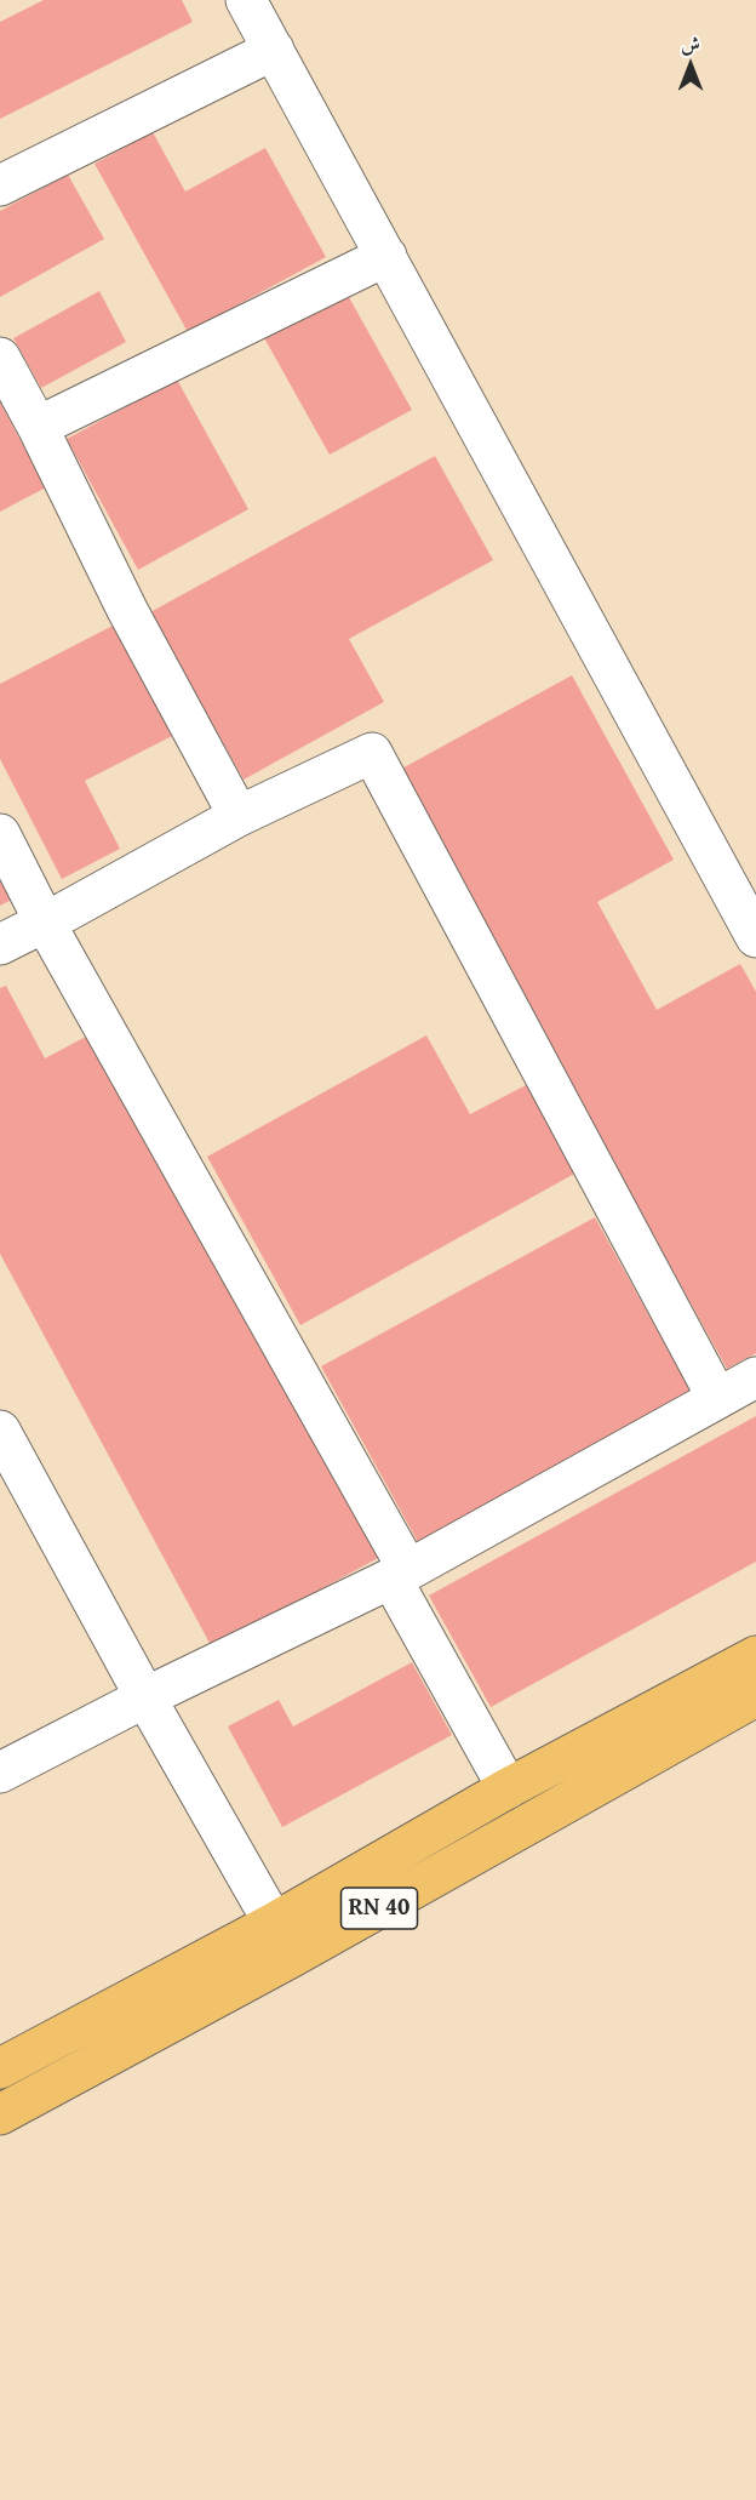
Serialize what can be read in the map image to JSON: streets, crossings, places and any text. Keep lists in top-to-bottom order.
{
  "streets": {
    "main road": ["RN 40"]
  },
  "north": "top"
}
